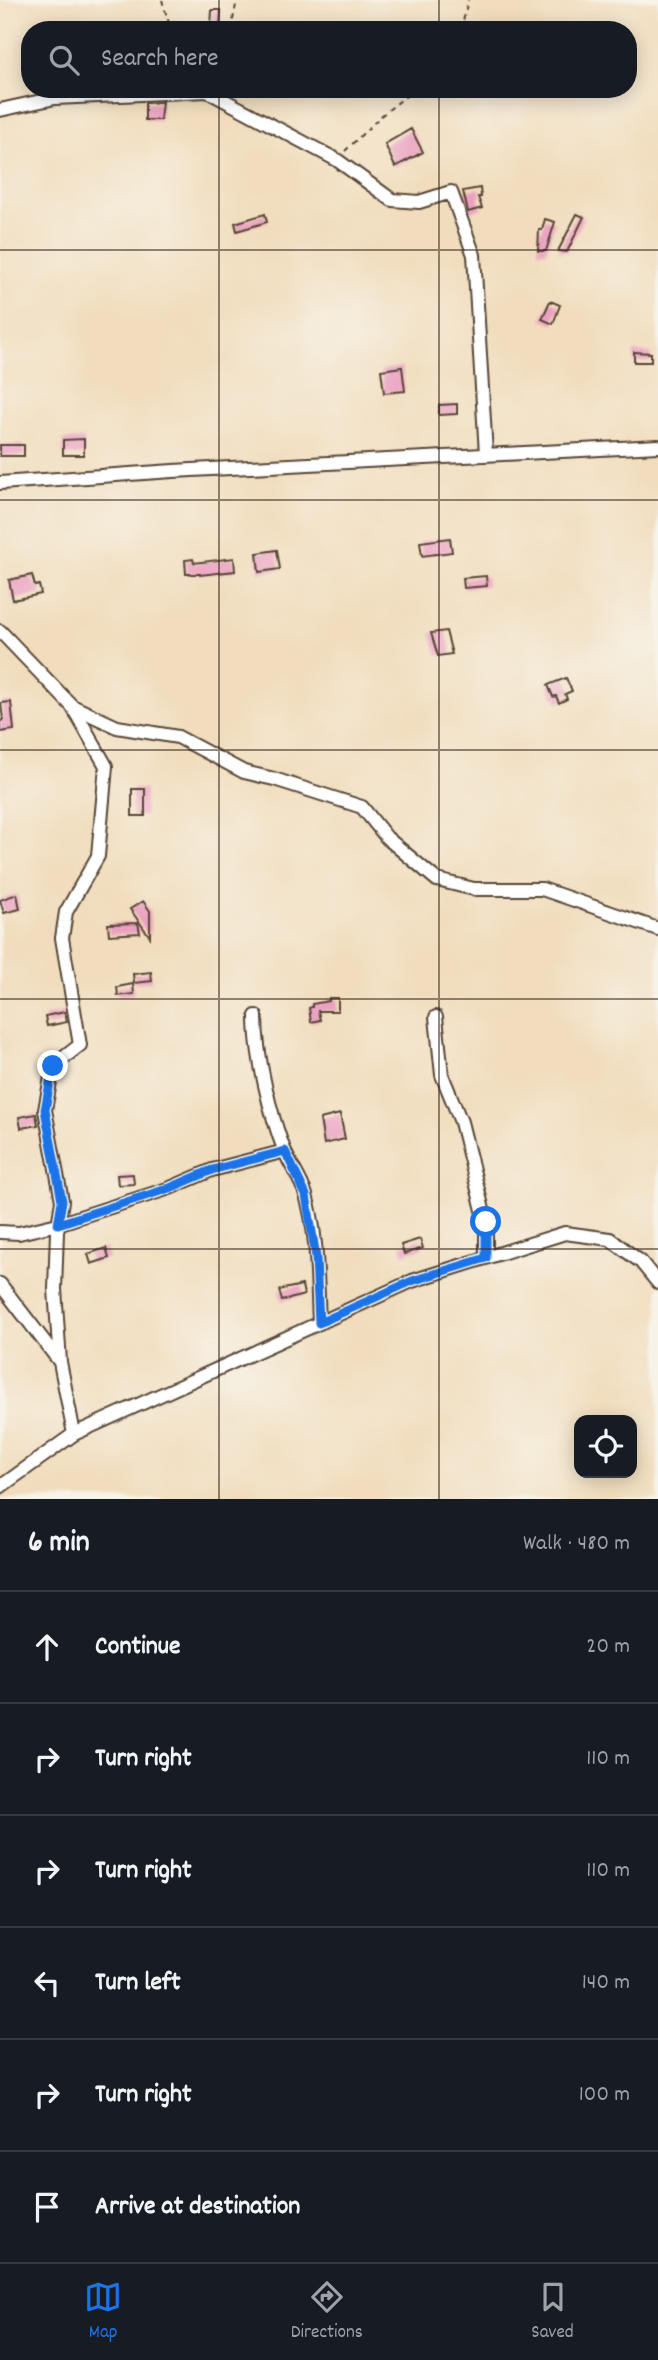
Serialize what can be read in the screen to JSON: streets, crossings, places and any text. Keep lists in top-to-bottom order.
{
  "page": {
    "search": "Search here",
    "heading": ["6 min", "Walk · 480 m"],
    "list": [
      ["Continue", "20 m"],
      ["Turn right", "110 m"],
      ["Turn right", "110 m"],
      ["Turn left", "140 m"],
      ["Turn right", "100 m"],
      "Arrive at destination"
    ],
    "nav": ["Map", "Directions", "Saved"]
  }
}
